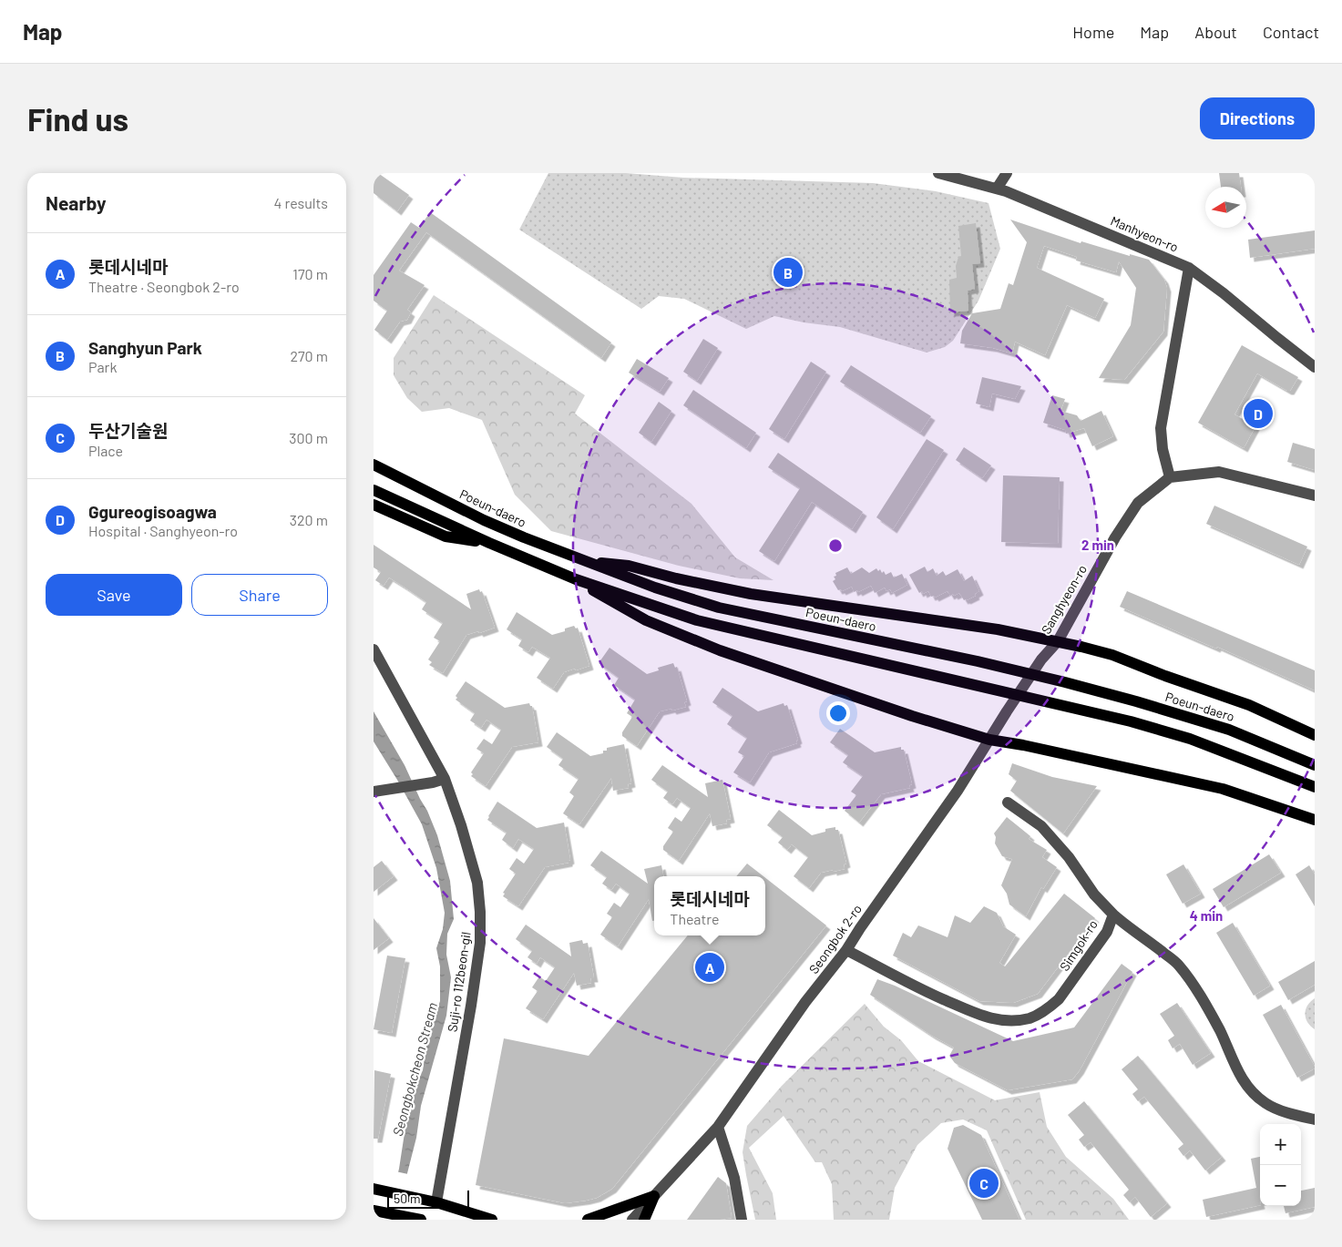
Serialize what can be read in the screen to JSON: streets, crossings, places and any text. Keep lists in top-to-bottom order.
{
  "streets": {
    "main road": ["Poeun-daero"],
    "street": [
      "Manhyeon-ro",
      "Sanghyeon-ro",
      "Seongbok 2-ro",
      "Simgok-ro",
      "Suji-ro 112beon-gil"
    ]
  },
  "crossings": [
    ["Sanghyeon-ro", "Seongbok 2-ro"],
    ["Seongbok 2-ro", "Simgok-ro"]
  ],
  "water": ["Seongbokcheon Stream"],
  "scale_bar": "50 m",
  "north": "left",
  "page": {
    "header": "Map",
    "nav": [
      "Home",
      "Map",
      "About",
      "Contact"
    ],
    "buttons": [
      "Directions",
      ["Save", "Share"]
    ],
    "title": "Find us",
    "heading": ["Nearby", "4 results"],
    "list": [
      {
        "mark": "A",
        "name": "롯데시네마",
        "note": "Theatre · Seongbok 2-ro",
        "value": "170 m"
      },
      {
        "mark": "B",
        "name": "Sanghyun Park",
        "note": "Park",
        "value": "270 m"
      },
      {
        "mark": "C",
        "name": "두산기술원",
        "note": "Place",
        "value": "300 m"
      },
      {
        "mark": "D",
        "name": "Ggureogisoagwa",
        "note": "Hospital · Sanghyeon-ro",
        "value": "320 m"
      }
    ],
    "pins": [
      "B",
      "D",
      "A",
      "C"
    ],
    "popup": ["롯데시네마", "Theatre"],
    "map_buttons": ["+", "−"],
    "scale": "50 m"
  },
  "rings": ["2 min", "4 min"]
}
